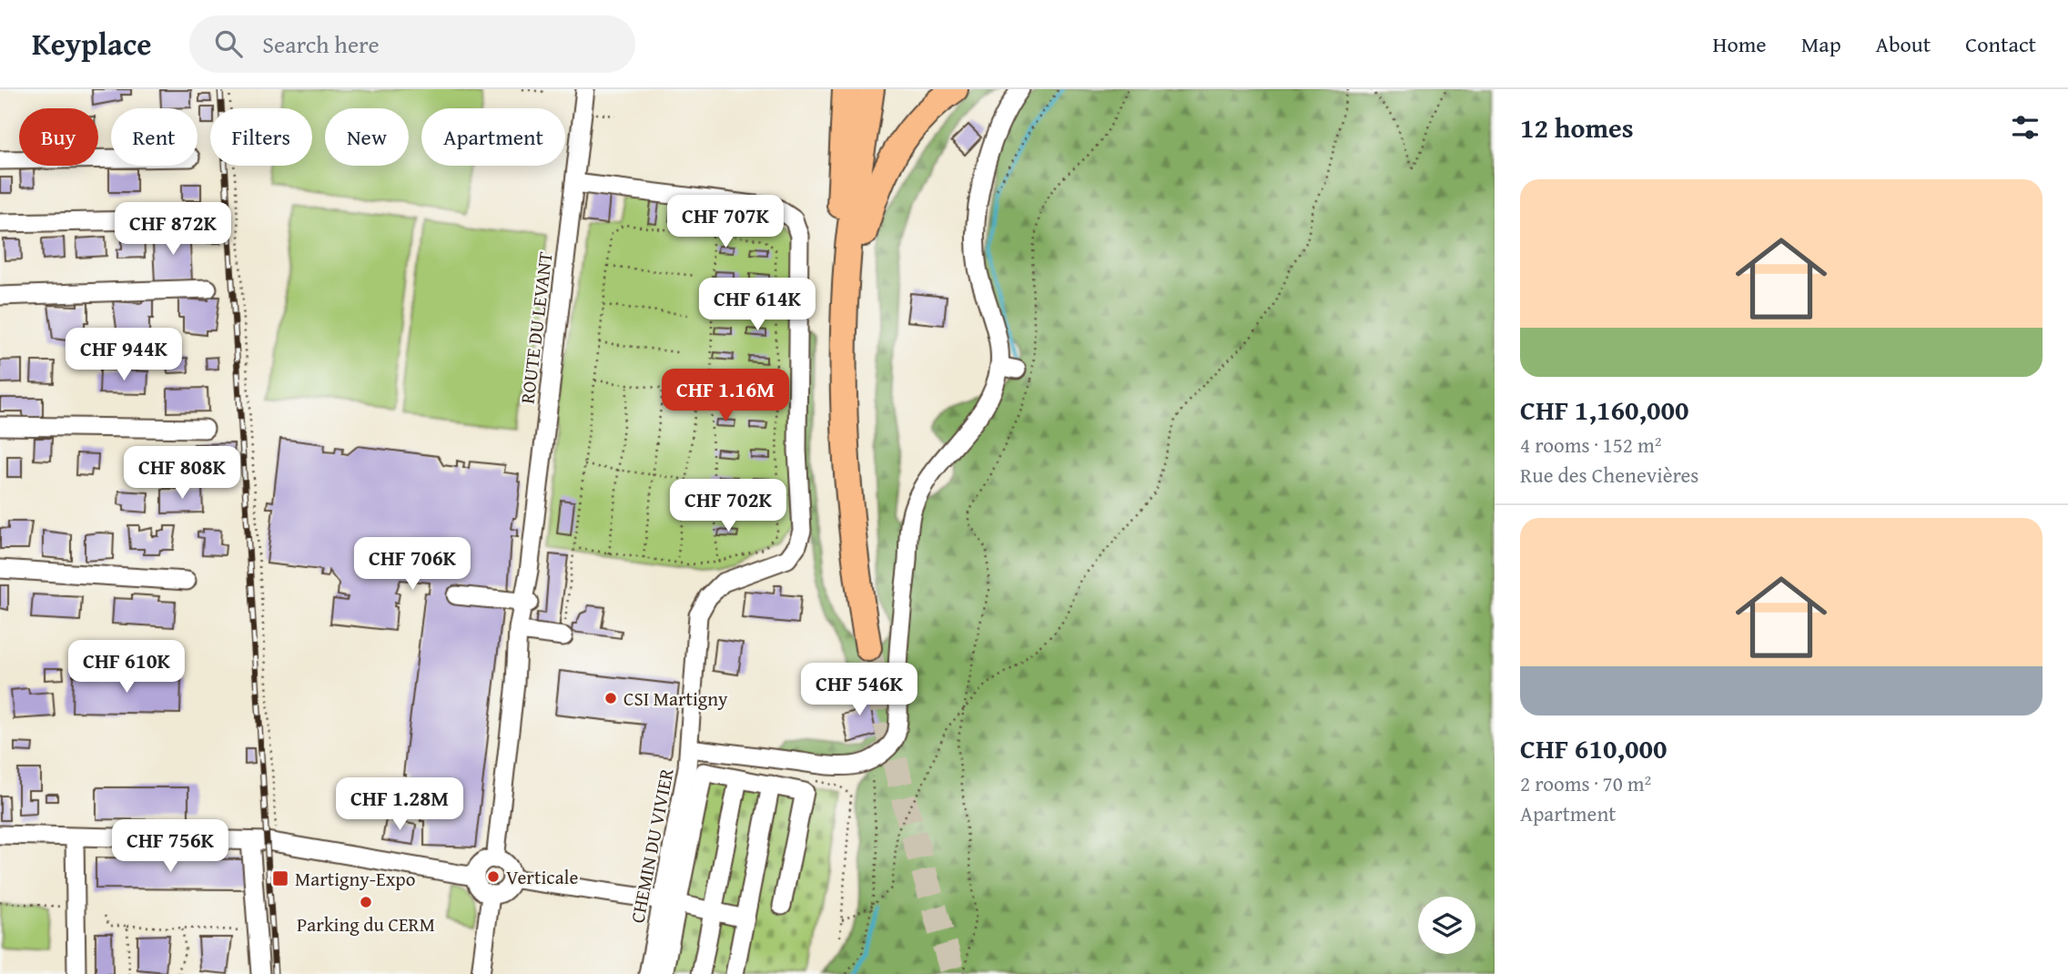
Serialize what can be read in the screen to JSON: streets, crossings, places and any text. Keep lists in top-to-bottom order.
{
  "streets": {
    "street": ["ROUTE DU LEVANT", "CHEMIN DU VIVIER"]
  },
  "places": {
    "other": ["CSI Martigny", "Verticale", "Parking du CERM"],
    "transit": ["Martigny-Expo"]
  },
  "page": {
    "header": "Keyplace",
    "search": "Search here",
    "nav": [
      "Home",
      "Map",
      "About",
      "Contact"
    ],
    "heading": "12 homes",
    "chip": [
      "Buy",
      "Rent",
      "Filters",
      "New",
      "Apartment"
    ],
    "list": [
      {
        "name": "CHF 1,160,000",
        "note": "4 rooms · 152 m² · Rue des Chenevières"
      },
      {
        "name": "CHF 610,000",
        "note": "2 rooms · 70 m² · Apartment"
      }
    ],
    "price": [
      "CHF 707K",
      "CHF 872K",
      "CHF 614K",
      "CHF 944K",
      "CHF 1.16M",
      "CHF 808K",
      "CHF 702K",
      "CHF 706K",
      "CHF 610K",
      "CHF 546K",
      "CHF 1.28M",
      "CHF 756K"
    ]
  }
}
